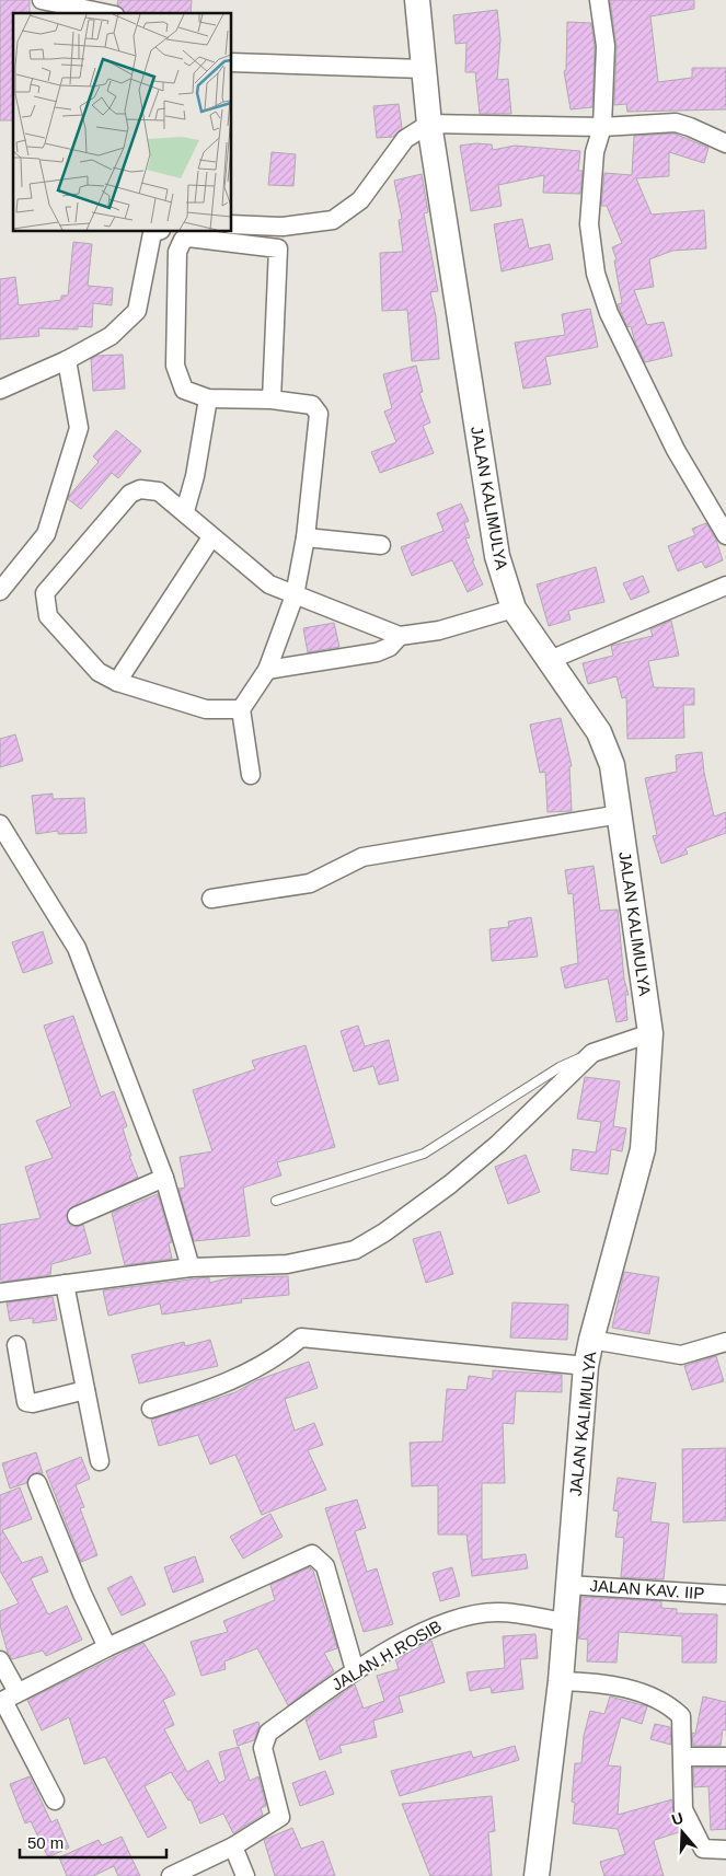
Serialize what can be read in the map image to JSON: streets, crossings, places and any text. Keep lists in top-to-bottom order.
{
  "streets": {
    "street": ["JALAN KALIMULYA", "JALAN KAV. IIP", "JALAN H.ROSIB"]
  },
  "crossings": [
    ["JALAN KALIMULYA", "JALAN KAV. IIP"],
    ["JALAN KALIMULYA", "JALAN H.ROSIB"]
  ],
  "scale_bar": "50 m",
  "north": "top"
}
